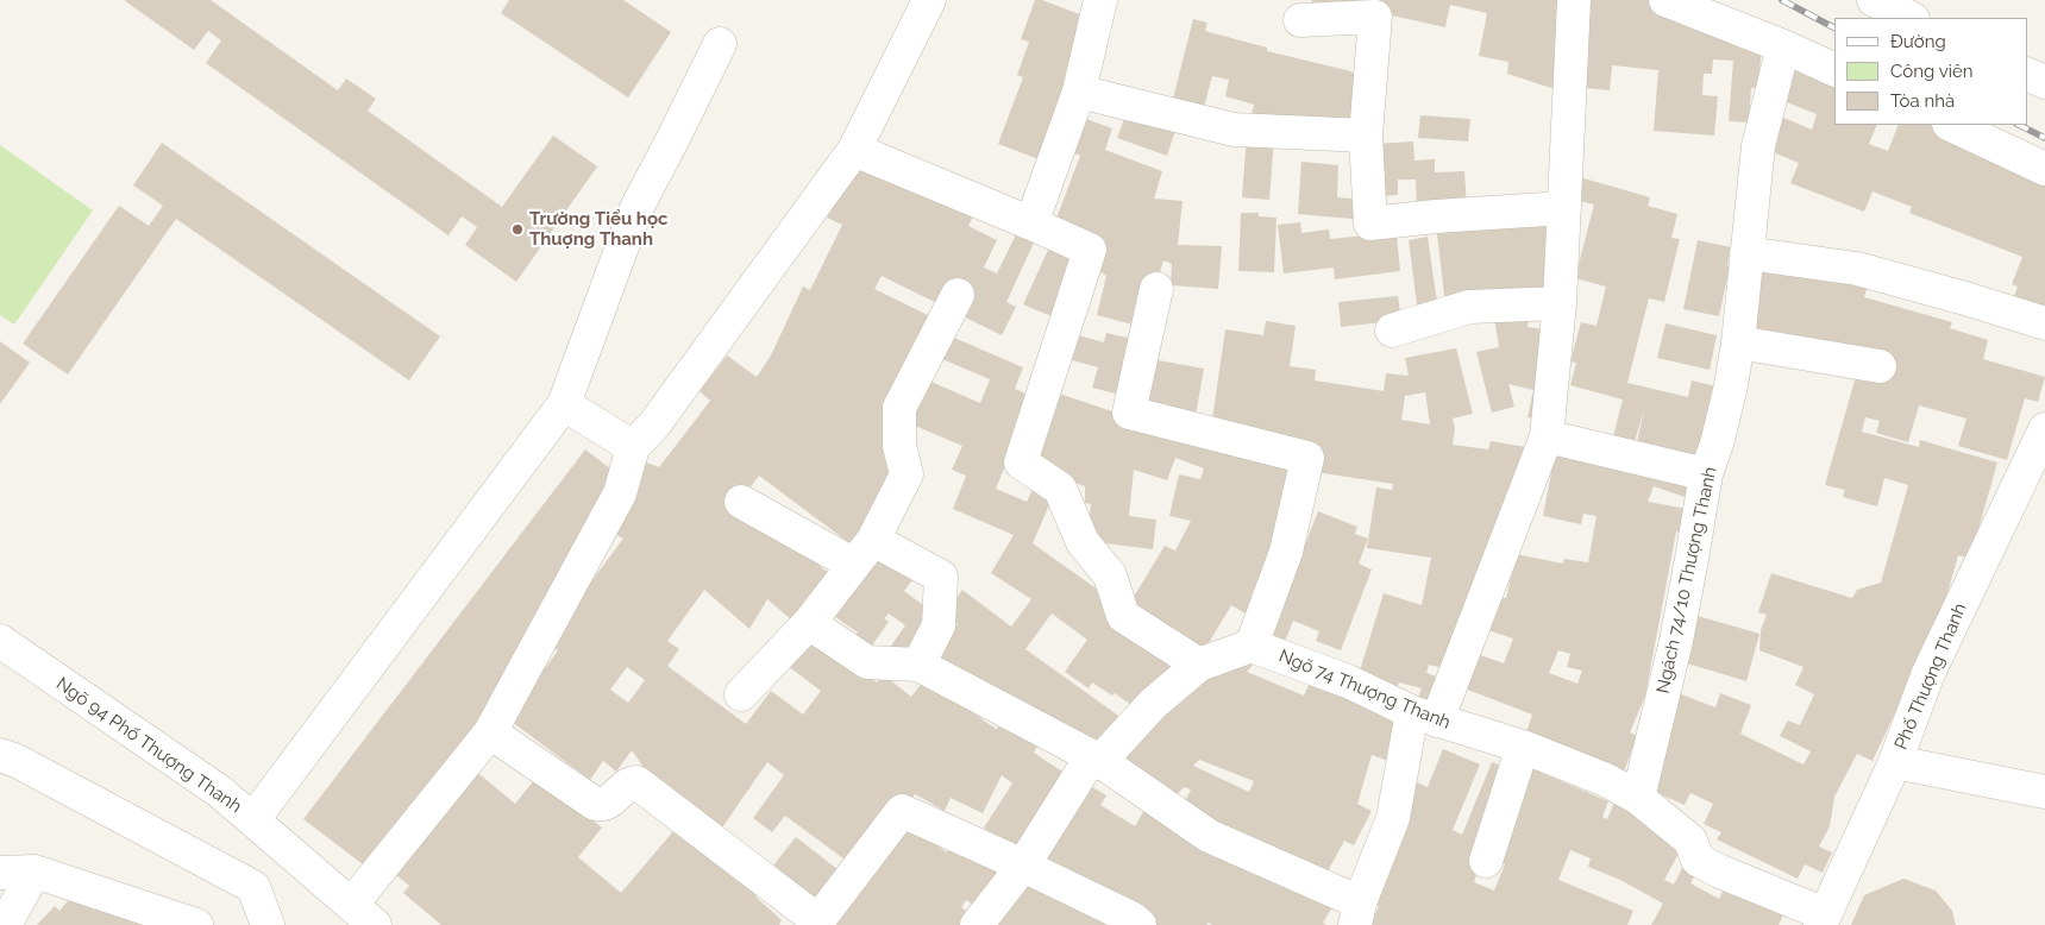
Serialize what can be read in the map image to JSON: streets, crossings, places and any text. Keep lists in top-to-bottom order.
{
  "streets": {
    "street": [
      "Ngách 74/10 Thượng Thanh",
      "Phố Thượng Thanh",
      "Ngõ 74 Thượng Thanh",
      "Ngõ 94 Phố Thượng Thanh"
    ]
  },
  "crossings": [
    ["Ngách 74/10 Thượng Thanh", "Ngõ 74 Thượng Thanh"],
    ["Phố Thượng Thanh", "Ngõ 74 Thượng Thanh"]
  ],
  "places": ["Trường Tiểu học Thuợng Thanh"],
  "legend": ["Đường", "Công viên", "Tòa nhà"]
}
